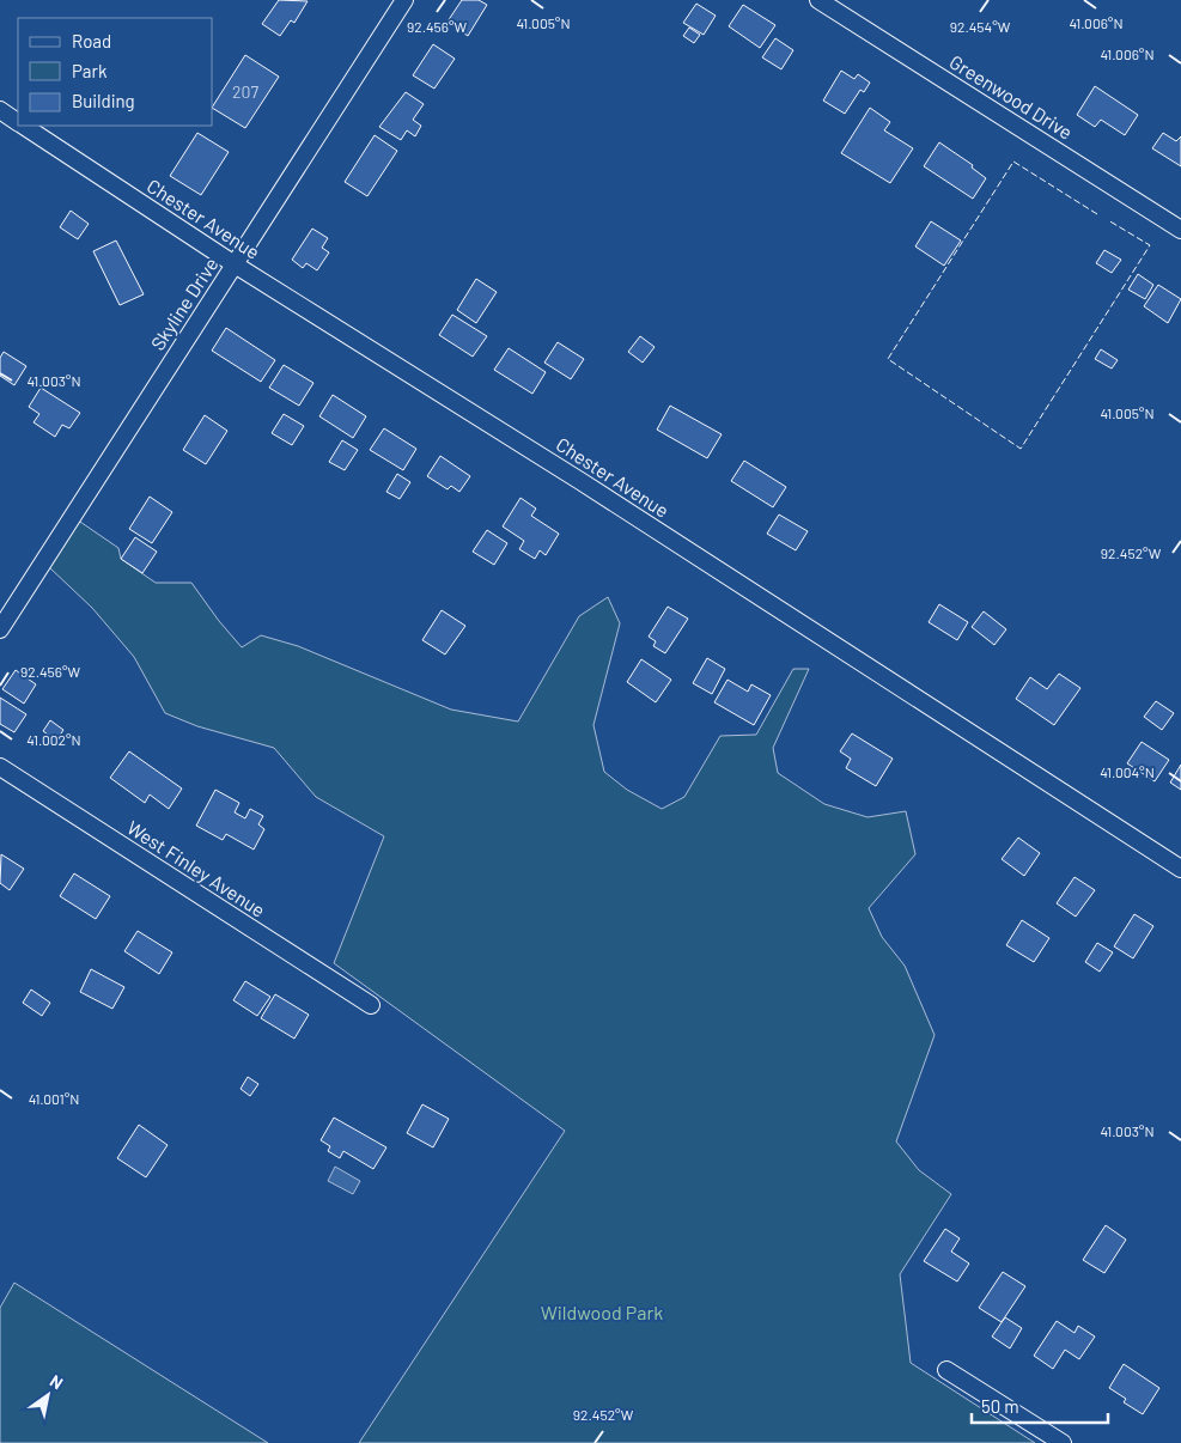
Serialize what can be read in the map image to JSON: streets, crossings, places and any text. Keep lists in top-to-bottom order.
{
  "streets": {
    "street": [
      "Greenwood Drive",
      "Chester Avenue",
      "Skyline Drive",
      "West Finley Avenue"
    ]
  },
  "crossings": [
    ["Chester Avenue", "Skyline Drive"]
  ],
  "parks": ["Wildwood Park"],
  "house_numbers": ["207"],
  "legend": ["Road", "Park", "Building"],
  "scale_bar": "50 m",
  "north": "top right",
  "coordinates": [
    "41.005°N",
    "41.006°N",
    "92.456°W",
    "92.454°W",
    "41.003°N",
    "92.452°W",
    "41.002°N",
    "41.004°N",
    "41.001°N"
  ]
}
